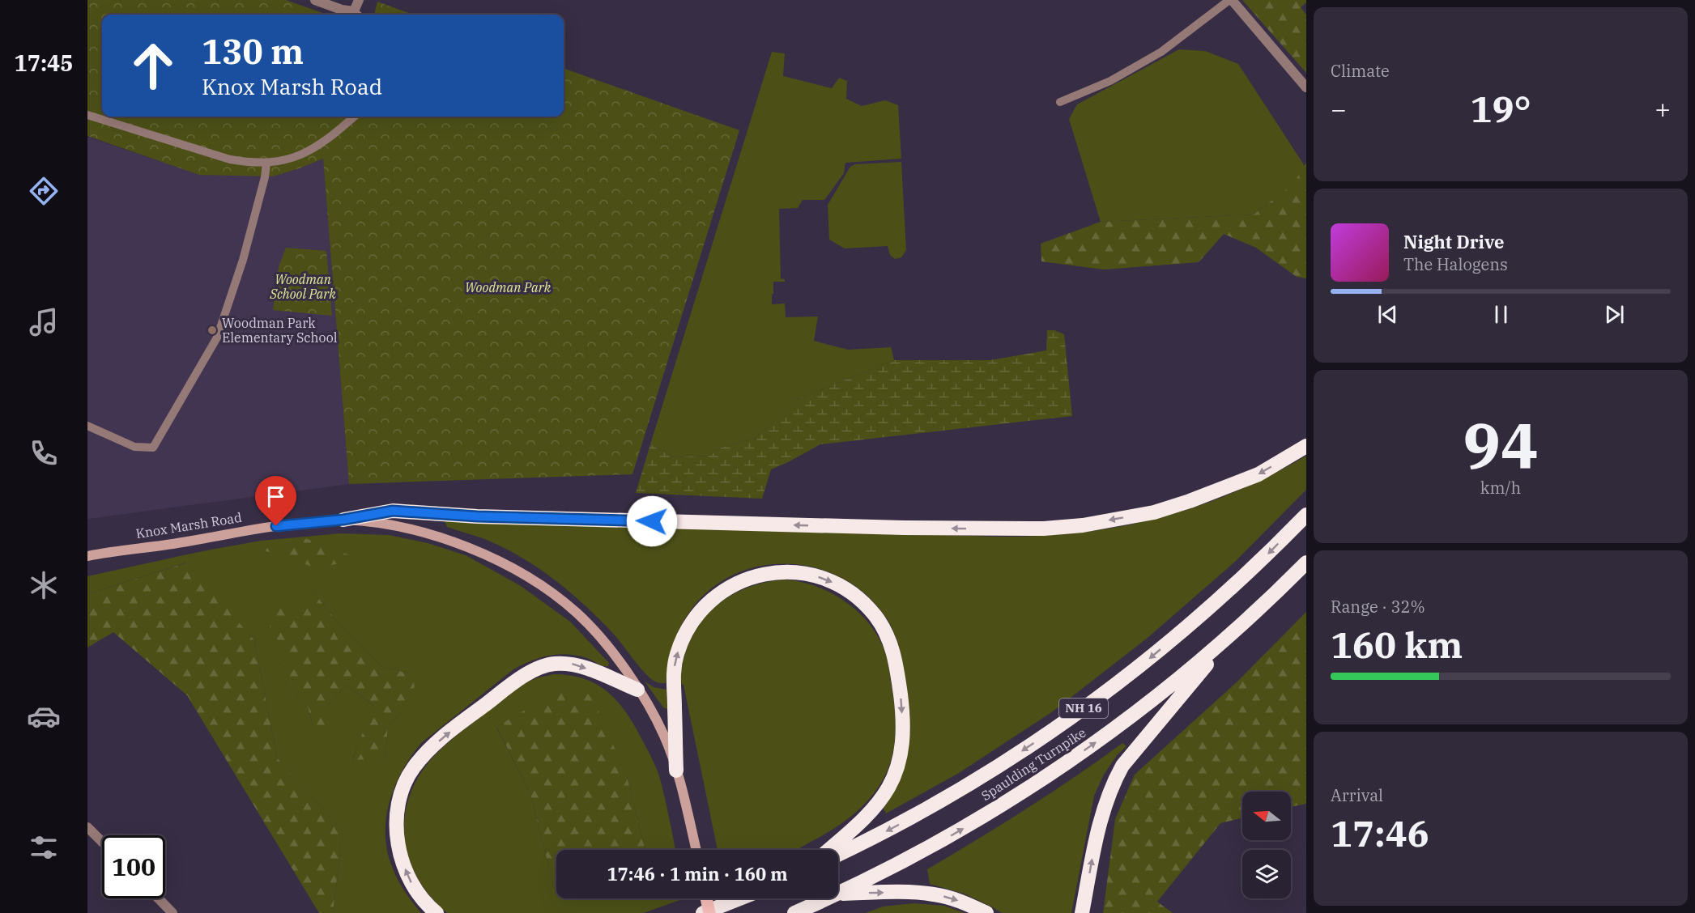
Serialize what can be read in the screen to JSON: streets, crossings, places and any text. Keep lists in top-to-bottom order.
{
  "streets": {
    "highway": ["NH 16", "Spaulding Turnpike"],
    "main road": ["Knox Marsh Road"]
  },
  "parks": ["Woodman School Park", "Woodman Park"],
  "places": ["Woodman Park Elementary School"],
  "north": "left",
  "page": {
    "tabs": "17:45",
    "tile": [
      "Climate",
      ["94", "km/h"],
      ["Range · 32%", "160 km"],
      ["Arrival", "17:46"]
    ],
    "turn": ["130 m", "Knox Marsh Road"],
    "heat": ["−", "19°", "+"],
    "song": ["Night Drive", "The Halogens"],
    "limit": "100",
    "trip": "17:46 · 1 min · 160 m"
  }
}
